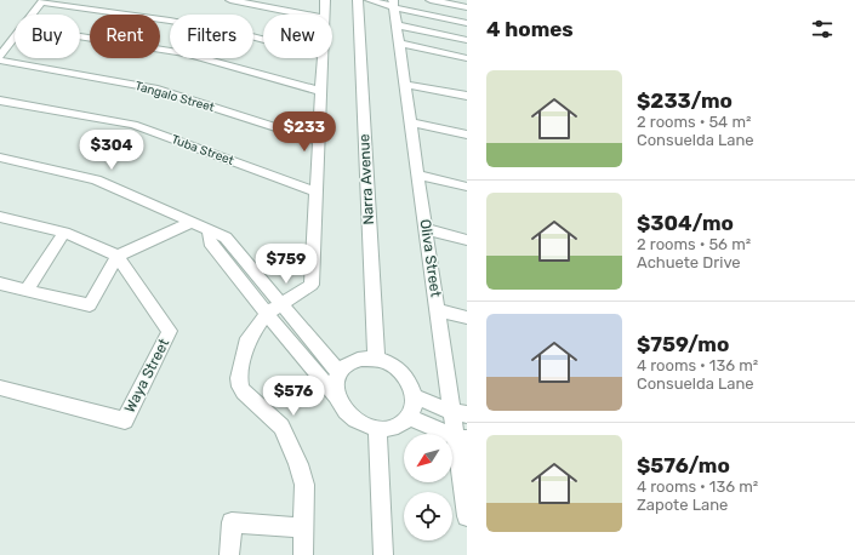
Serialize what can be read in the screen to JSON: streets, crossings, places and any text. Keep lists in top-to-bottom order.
{
  "streets": {
    "street": [
      "Tangalo Street",
      "Tuba Street",
      "Narra Avenue",
      "Oliva Street",
      "Waya Street"
    ]
  },
  "north": "bottom left",
  "page": {
    "heading": "4 homes",
    "chip": [
      "Buy",
      "Rent",
      "Filters",
      "New"
    ],
    "list": [
      {
        "name": "$233/mo",
        "note": "2 rooms · 54 m² · Consuelda Lane"
      },
      {
        "name": "$304/mo",
        "note": "2 rooms · 56 m² · Achuete Drive"
      },
      {
        "name": "$759/mo",
        "note": "4 rooms · 136 m² · Consuelda Lane"
      },
      {
        "name": "$576/mo",
        "note": "4 rooms · 136 m² · Zapote Lane"
      }
    ],
    "price": [
      "$233",
      "$304",
      "$759",
      "$576"
    ]
  }
}
